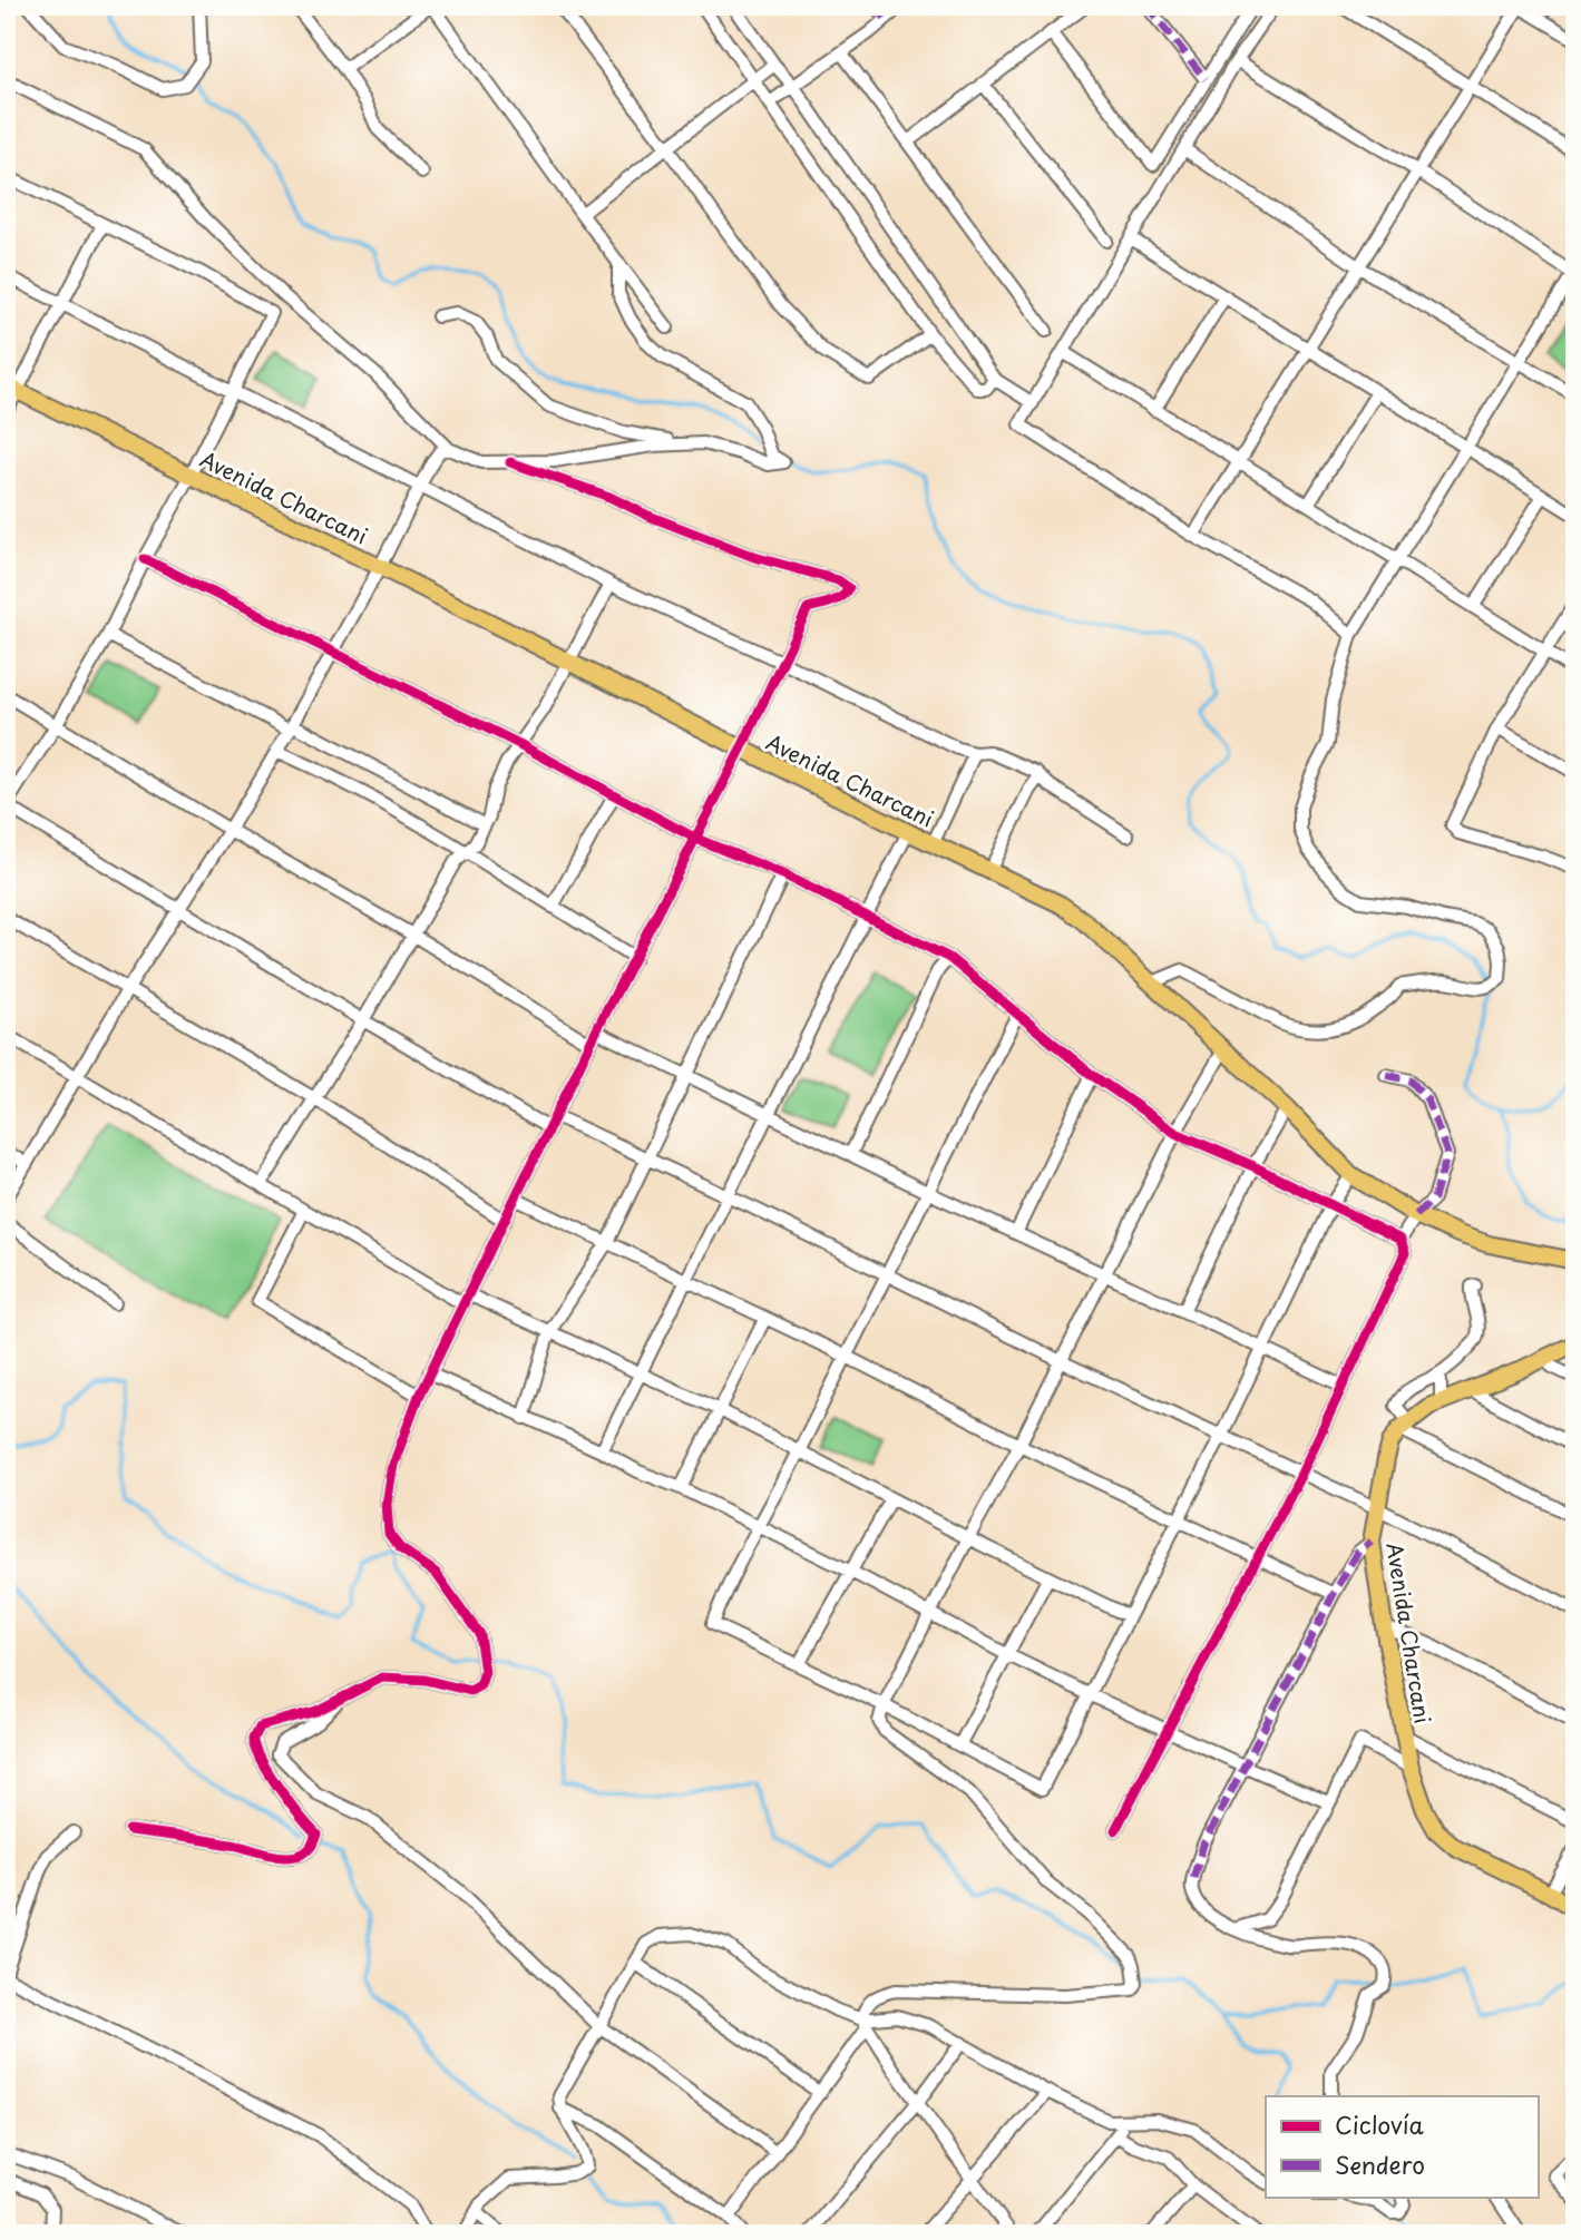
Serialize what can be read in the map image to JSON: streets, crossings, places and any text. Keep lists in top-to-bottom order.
{
  "streets": {
    "main road": ["Avenida Charcani"]
  },
  "legend": ["Ciclovía", "Sendero"]
}
